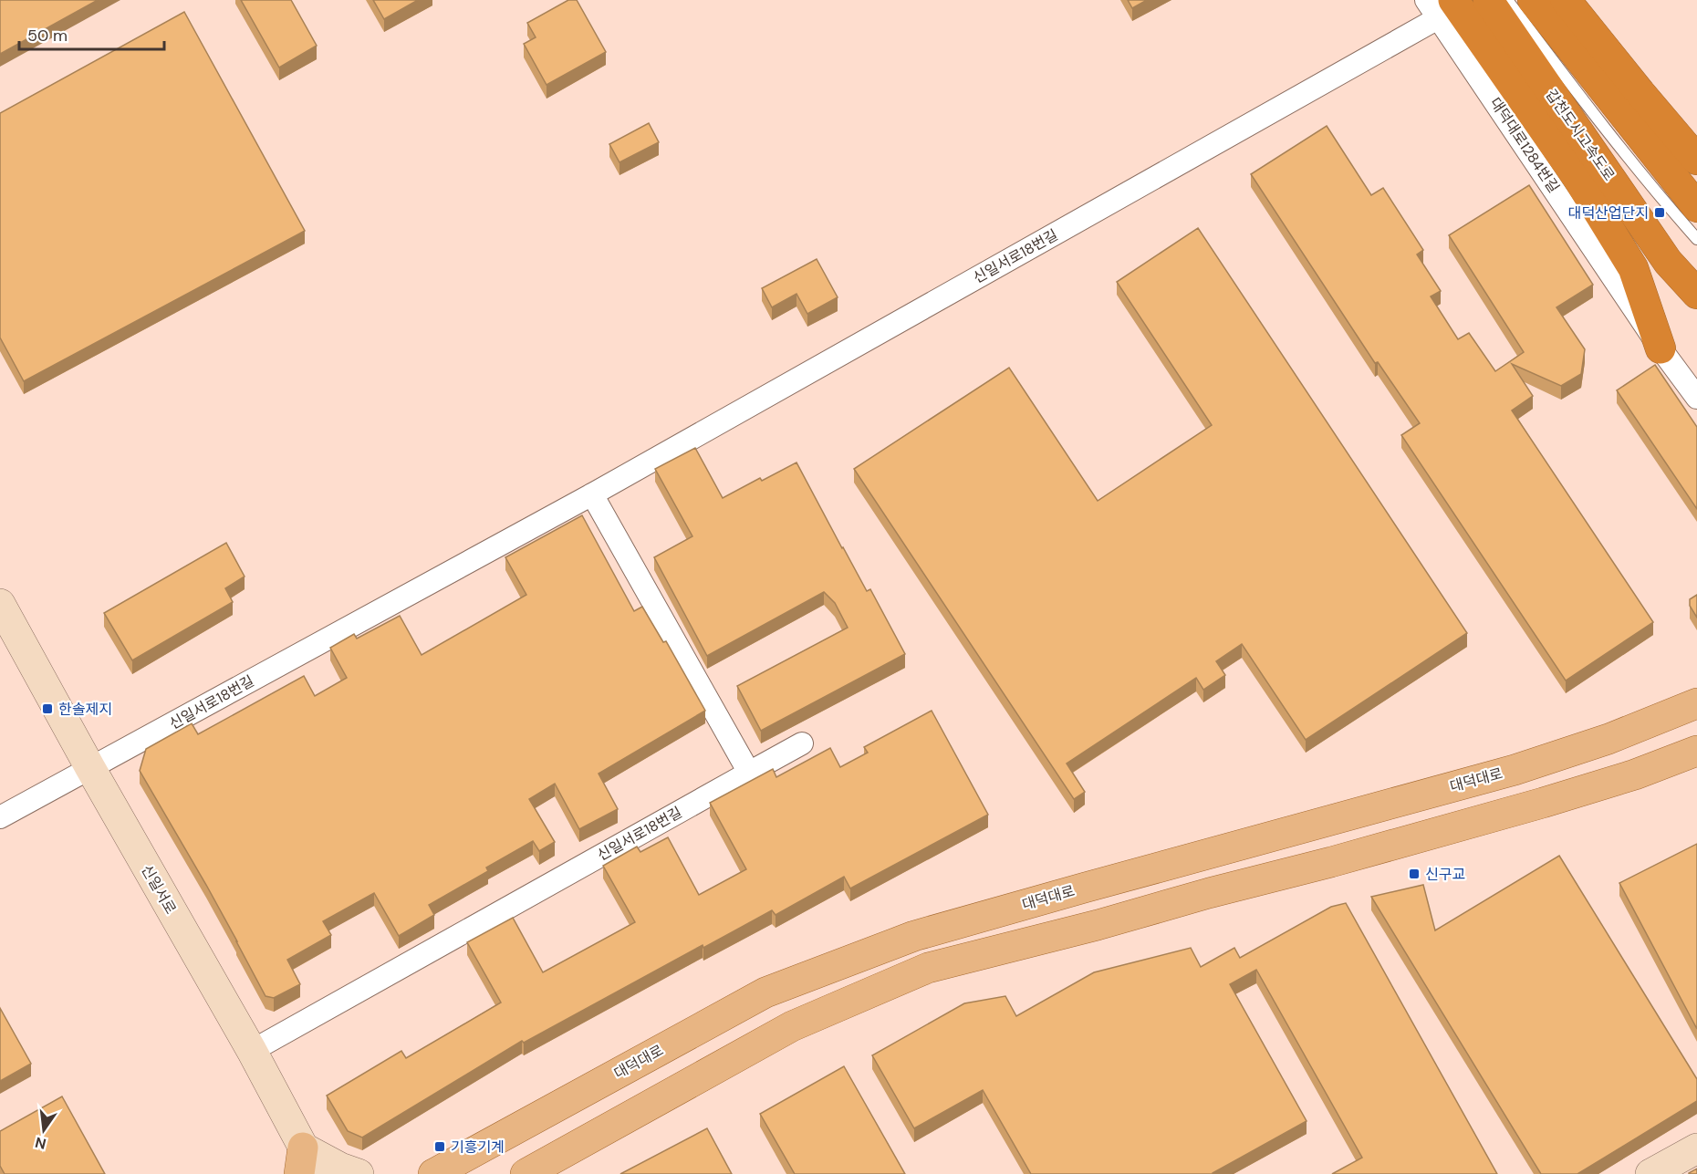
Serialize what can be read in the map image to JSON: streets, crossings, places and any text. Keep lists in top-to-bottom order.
{
  "streets": {
    "highway": ["갑천도시고속도로"],
    "main road": ["대덕대로", "신일서로"],
    "street": ["신일서로18번길"]
  },
  "crossings": [
    ["신일서로18번길", "신일서로"]
  ],
  "places": {
    "transit": [
      "대덕산업단지",
      "한솔제지",
      "신구교",
      "기흥기계"
    ]
  },
  "scale_bar": "50 m",
  "north": "bottom"
}
